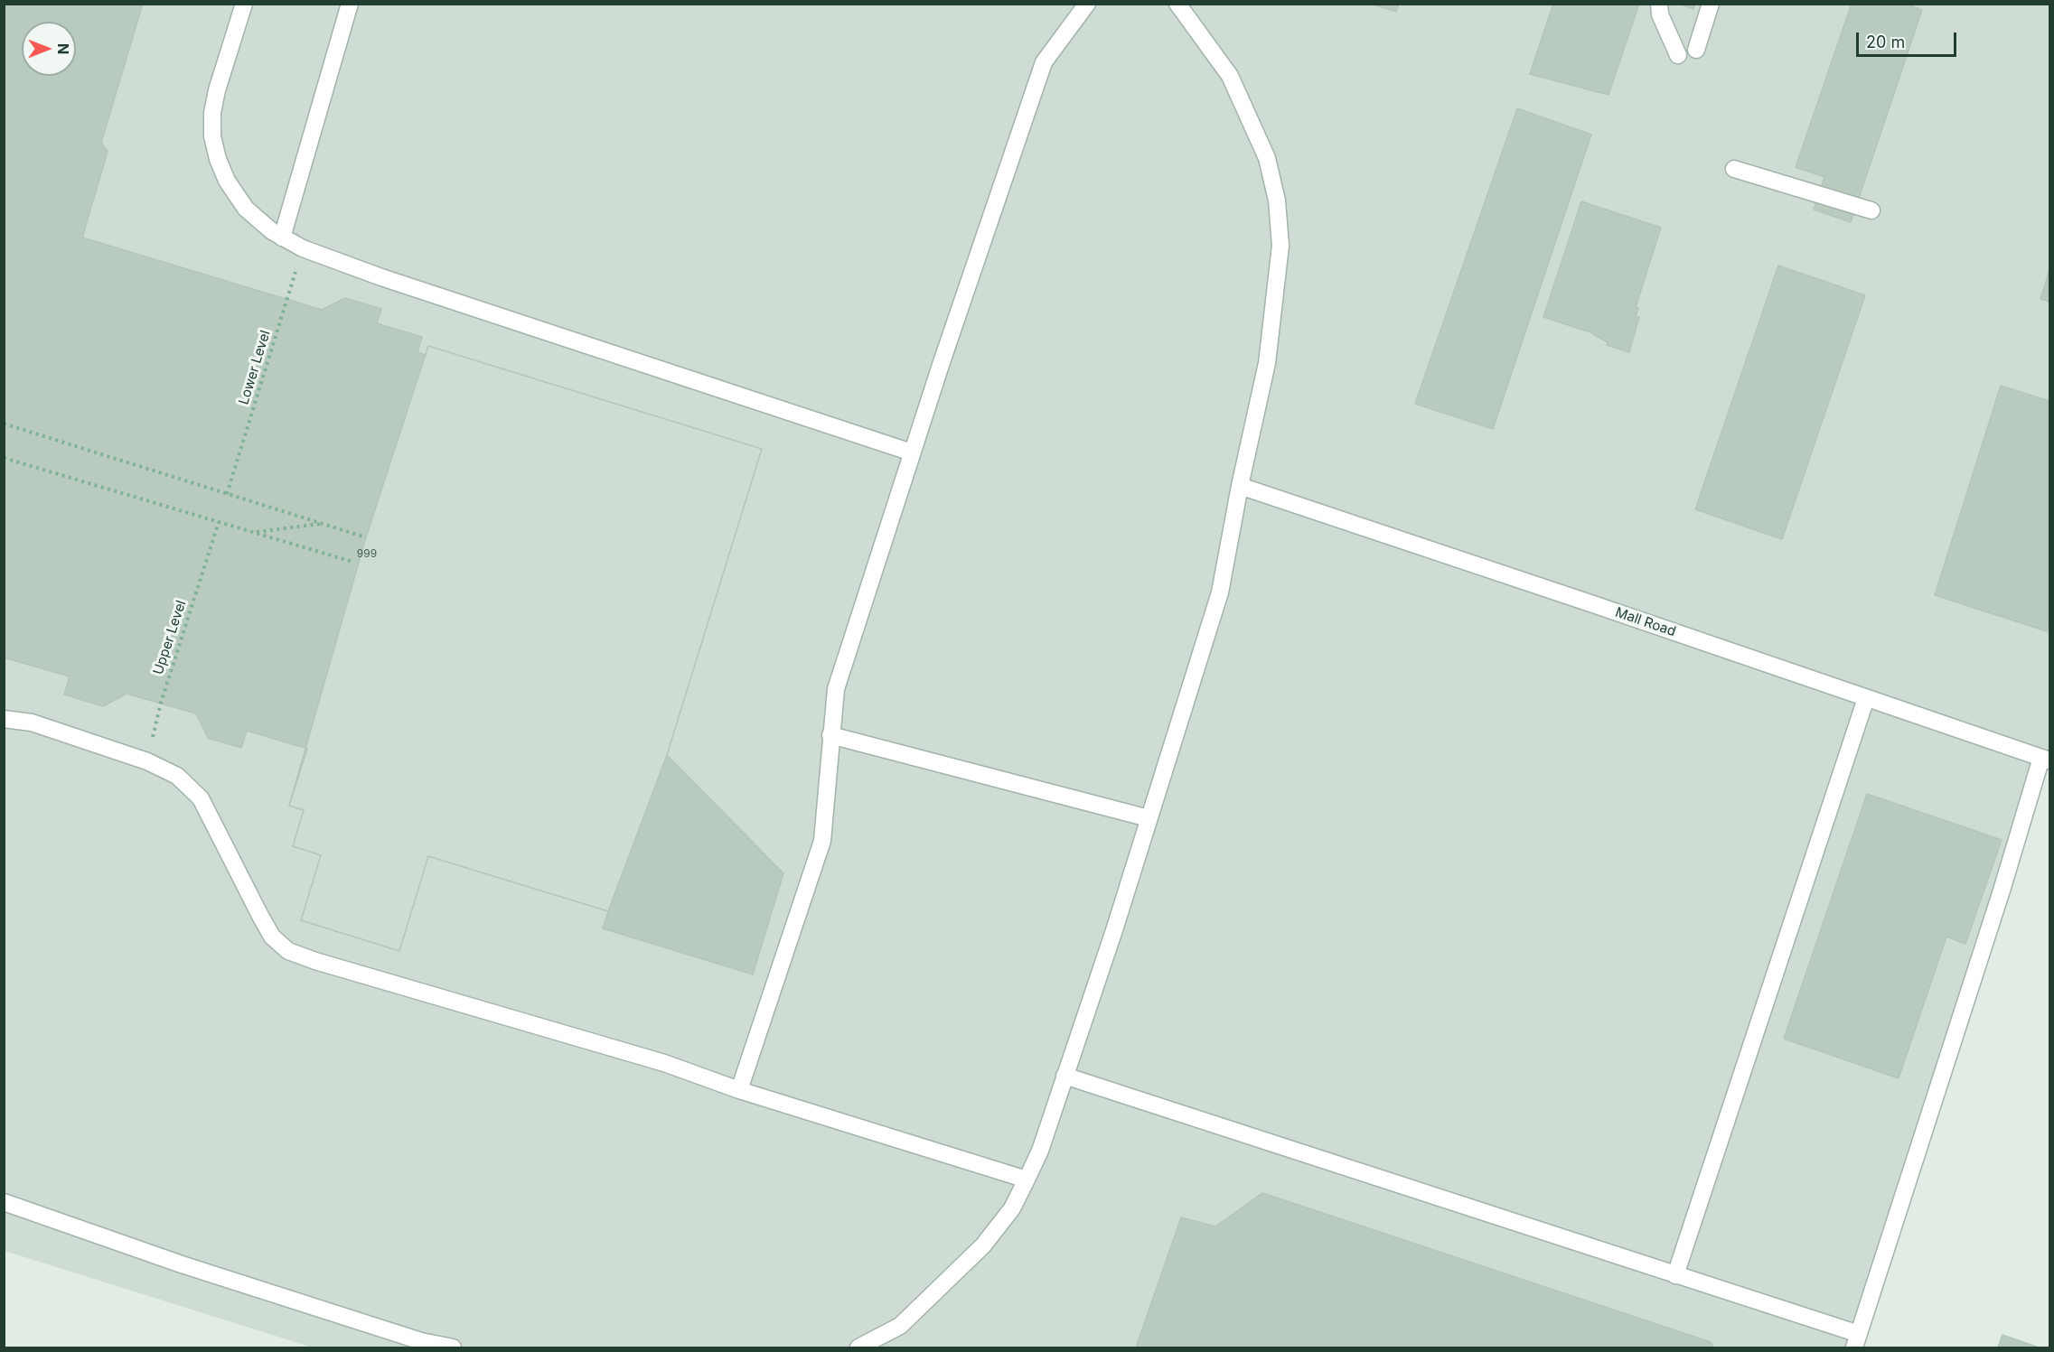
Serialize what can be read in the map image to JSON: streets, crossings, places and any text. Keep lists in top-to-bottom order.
{
  "streets": {
    "street": ["Mall Road"],
    "path": ["Lower Level", "Upper Level"]
  },
  "house_numbers": ["999"],
  "scale_bar": "20 m",
  "north": "right"
}
